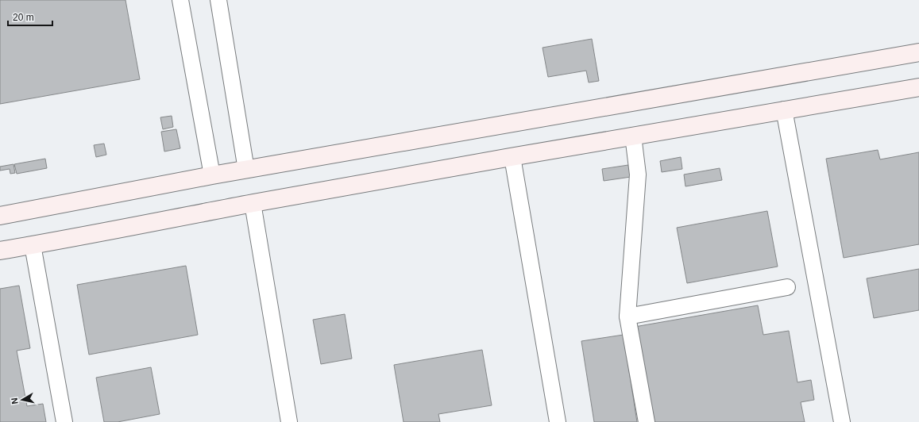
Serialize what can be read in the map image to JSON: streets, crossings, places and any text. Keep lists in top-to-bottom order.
{
  "scale_bar": "20 m",
  "north": "left"
}
